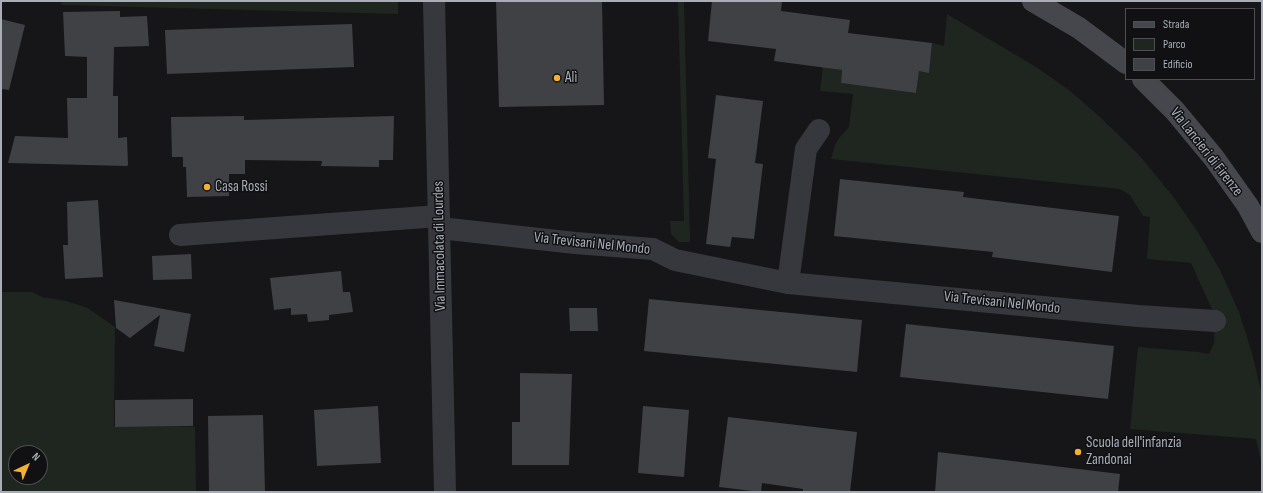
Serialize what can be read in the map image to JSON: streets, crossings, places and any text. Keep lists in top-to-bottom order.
{
  "streets": {
    "main road": ["Via Lancieri di Firenze"],
    "street": ["Via Trevisani Nel Mondo", "Via Immacolata di Lourdes"]
  },
  "crossings": [
    ["Via Trevisani Nel Mondo", "Via Immacolata di Lourdes"]
  ],
  "places": ["Alì", "Casa Rossi", "Scuola dell'infanzia Zandonai"],
  "legend": ["Strada", "Parco", "Edificio"],
  "north": "top right"
}
